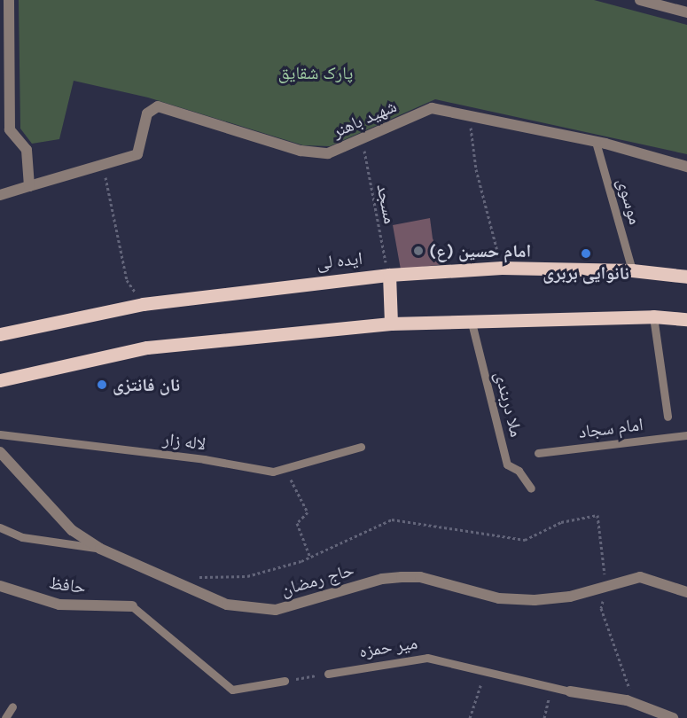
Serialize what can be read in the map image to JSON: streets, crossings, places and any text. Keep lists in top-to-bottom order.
{
  "streets": {
    "main road": ["ایده لى"],
    "street": [
      "شهید باهنر",
      "حاج رمضان",
      "حافظ",
      "میر حمزه"
    ],
    "lane": [
      "موسوی",
      "ملا دربندی",
      "امام سجاد",
      "لاله زار"
    ],
    "path": ["مسجد"]
  },
  "crossings": [
    ["شهید باهنر", "موسوی"],
    ["شهید باهنر", "مسجد"],
    ["موسوی", "ایده لى"],
    ["مسجد", "ایده لى"]
  ],
  "parks": ["پارک شقایق"],
  "places": ["امام حسین (ع)", "نانوایی بربری", "نان فانتزی"]
}
